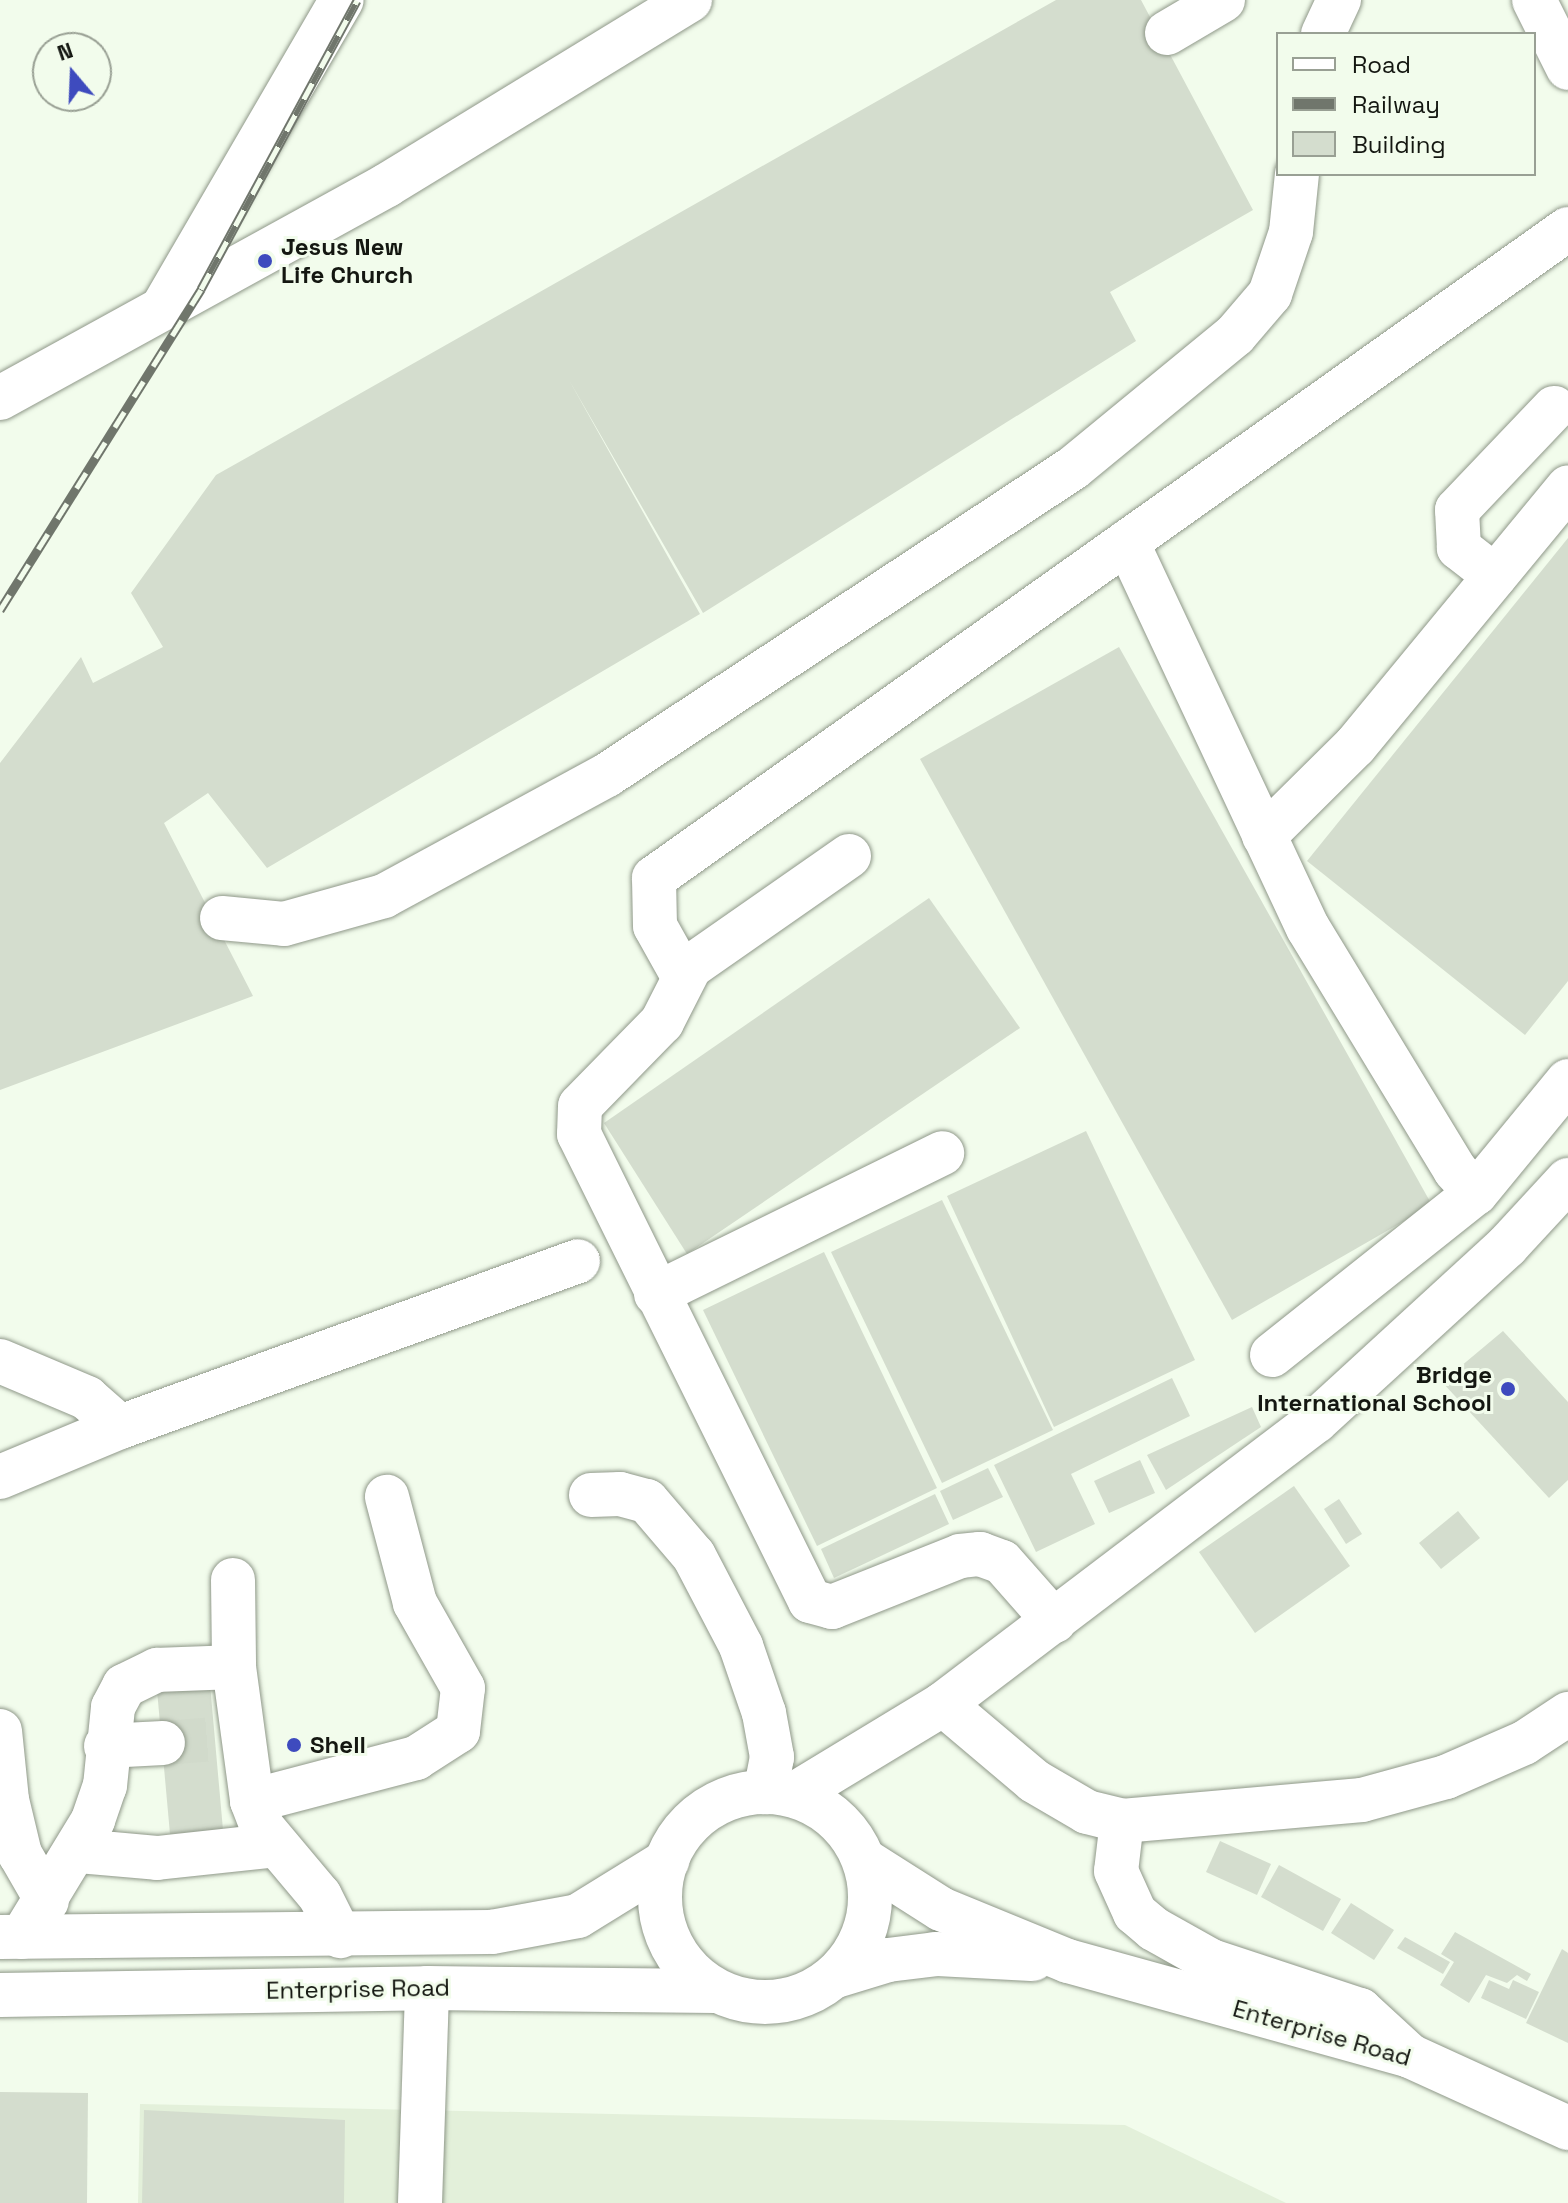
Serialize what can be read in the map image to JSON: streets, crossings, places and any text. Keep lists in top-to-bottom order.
{
  "streets": {
    "main road": ["Enterprise Road"]
  },
  "places": ["Jesus New Life Church", "Bridge International School", "Shell"],
  "legend": ["Road", "Railway", "Building"],
  "north": "top"
}
